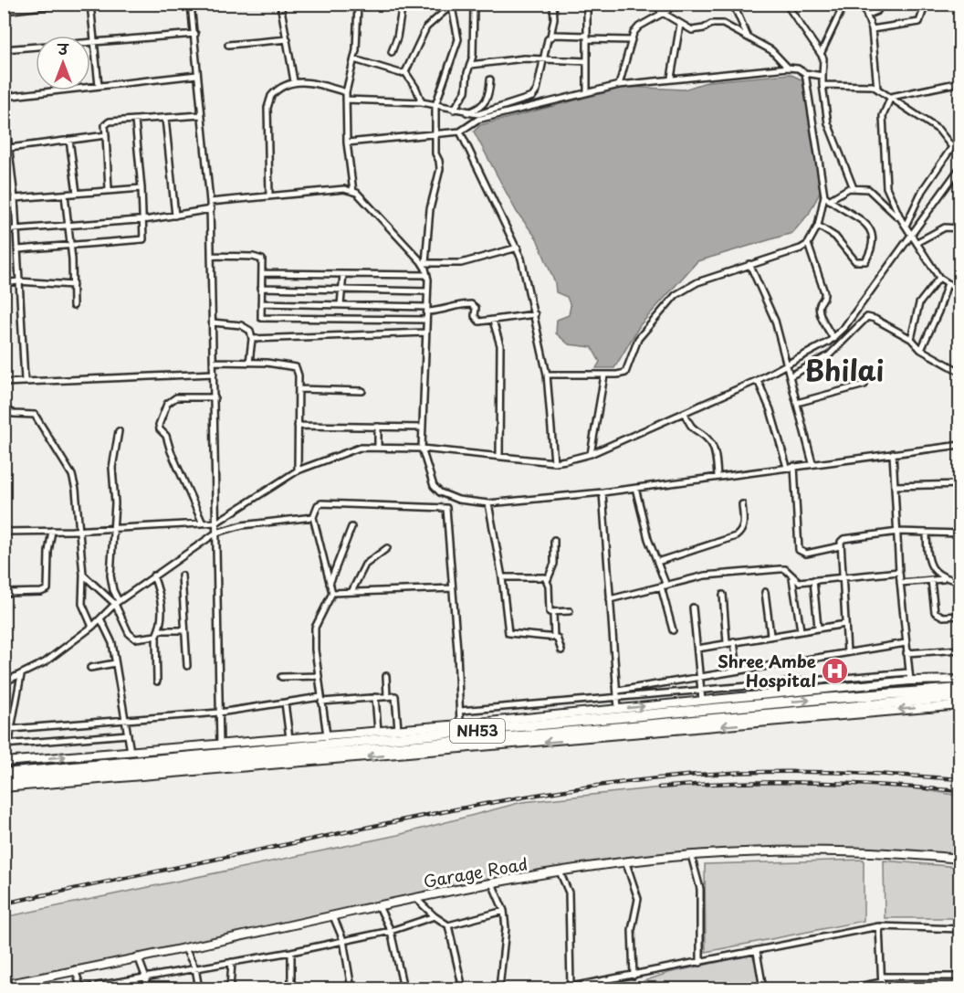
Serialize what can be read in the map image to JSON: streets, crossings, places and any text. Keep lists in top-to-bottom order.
{
  "streets": {
    "highway": ["NH53"],
    "street": ["Garage Road"]
  },
  "districts": ["Bhilai"],
  "places": {
    "hospital": ["Shree Ambe Hospital"]
  },
  "north": "top"
}
